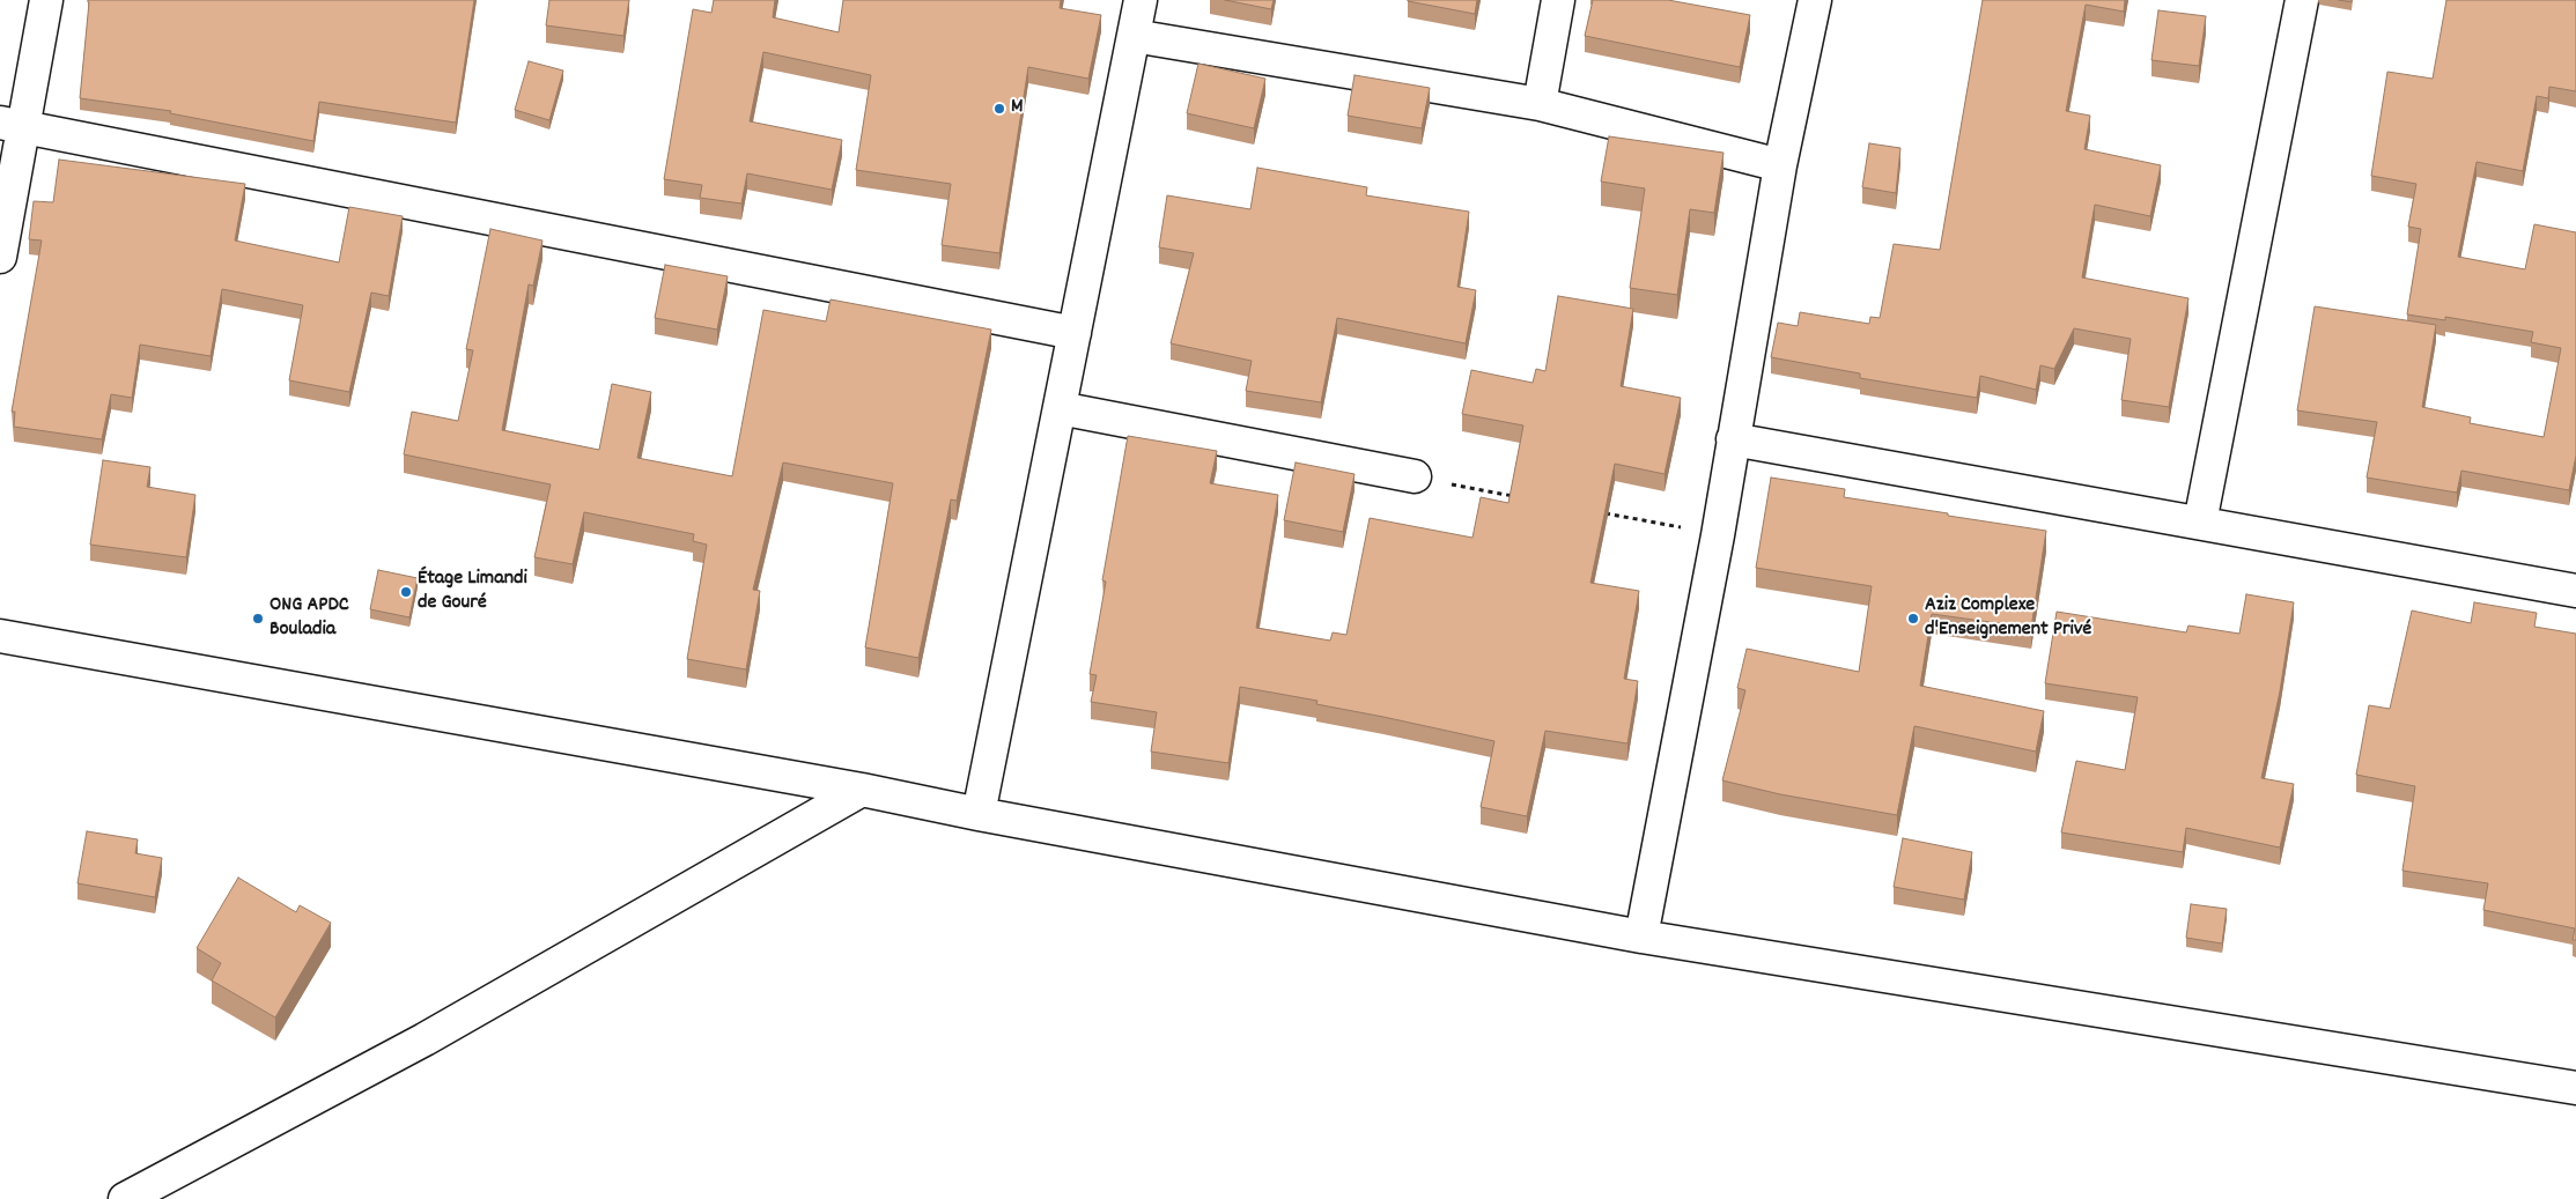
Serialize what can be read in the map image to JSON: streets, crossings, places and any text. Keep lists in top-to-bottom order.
{
  "places": [
    "M",
    "Étage Limandi de Gouré",
    "ONG APDC Bouladia",
    "Aziz Complexe d'Enseignement Privé"
  ]
}
